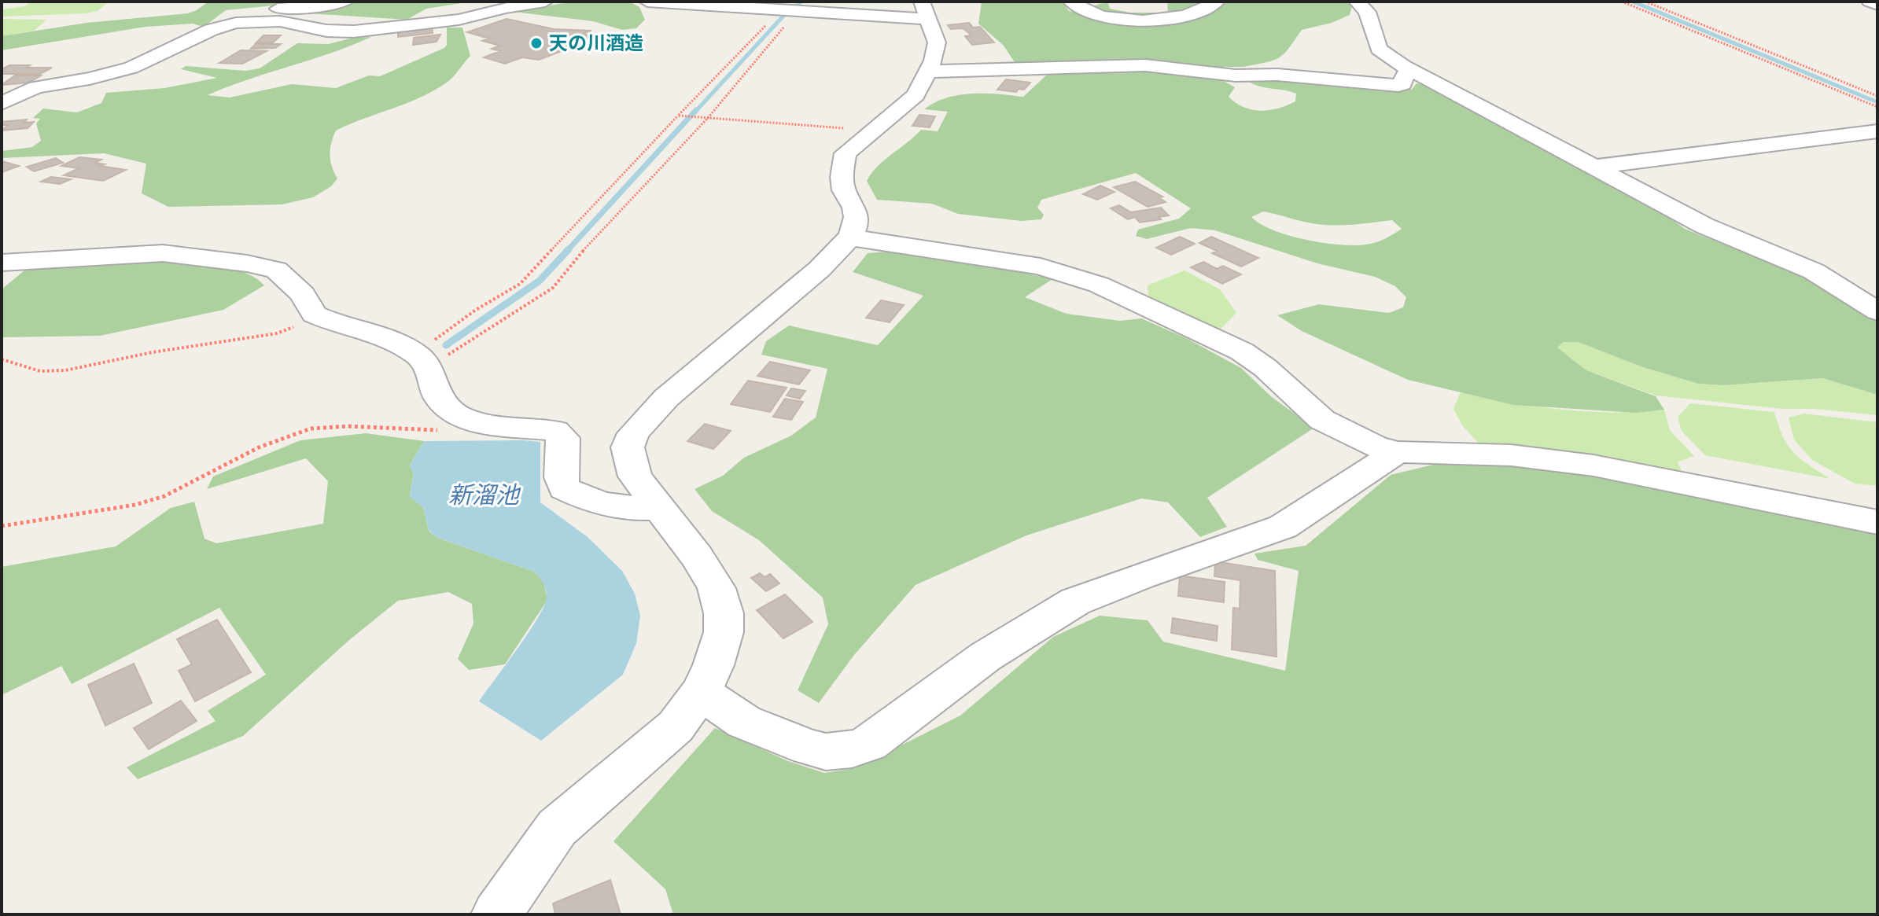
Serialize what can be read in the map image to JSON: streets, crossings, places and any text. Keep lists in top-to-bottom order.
{
  "water": ["新溜池"],
  "places": ["天の川酒造"]
}
